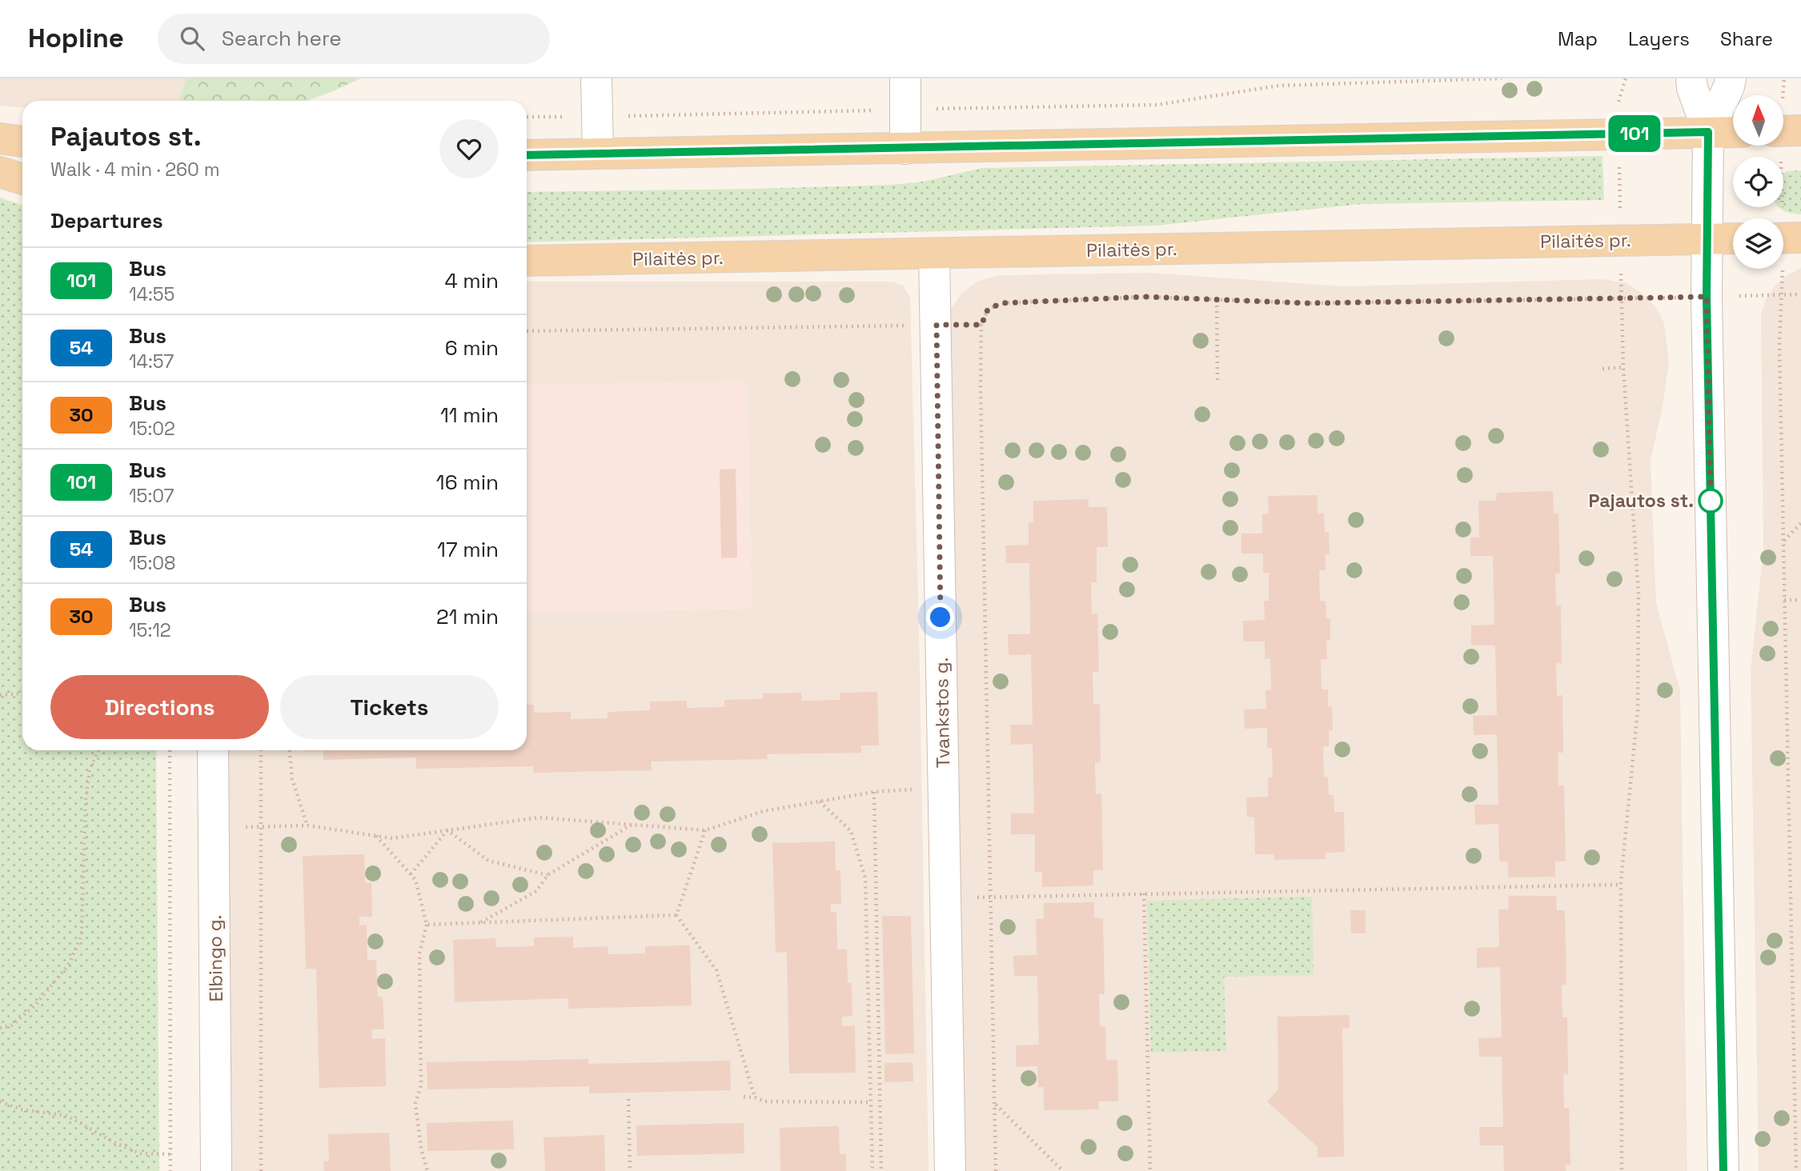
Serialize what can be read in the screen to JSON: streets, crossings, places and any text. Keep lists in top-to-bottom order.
{
  "streets": {
    "main road": ["Pilaitės pr."],
    "street": ["Tvankstos g.", "Elbingo g."]
  },
  "crossings": [
    ["Pilaitės pr.", "Tvankstos g."]
  ],
  "places": ["Pajautos st."],
  "lines": ["bus line 101"],
  "north": "top",
  "page": {
    "header": "Hopline",
    "search": "Search here",
    "nav": ["Map", "Layers", "Share"],
    "on_map": "101",
    "heading": [
      ["Pajautos st.", "Walk · 4 min · 260 m"],
      "Departures"
    ],
    "list": [
      {
        "mark": "101",
        "name": "Bus",
        "note": "14:55",
        "value": "4 min"
      },
      {
        "mark": "54",
        "name": "Bus",
        "note": "14:57",
        "value": "6 min"
      },
      {
        "mark": "30",
        "name": "Bus",
        "note": "15:02",
        "value": "11 min"
      },
      {
        "mark": "101",
        "name": "Bus",
        "note": "15:07",
        "value": "16 min"
      },
      {
        "mark": "54",
        "name": "Bus",
        "note": "15:08",
        "value": "17 min"
      },
      {
        "mark": "30",
        "name": "Bus",
        "note": "15:12",
        "value": "21 min"
      }
    ],
    "buttons": ["Directions", "Tickets"]
  }
}
